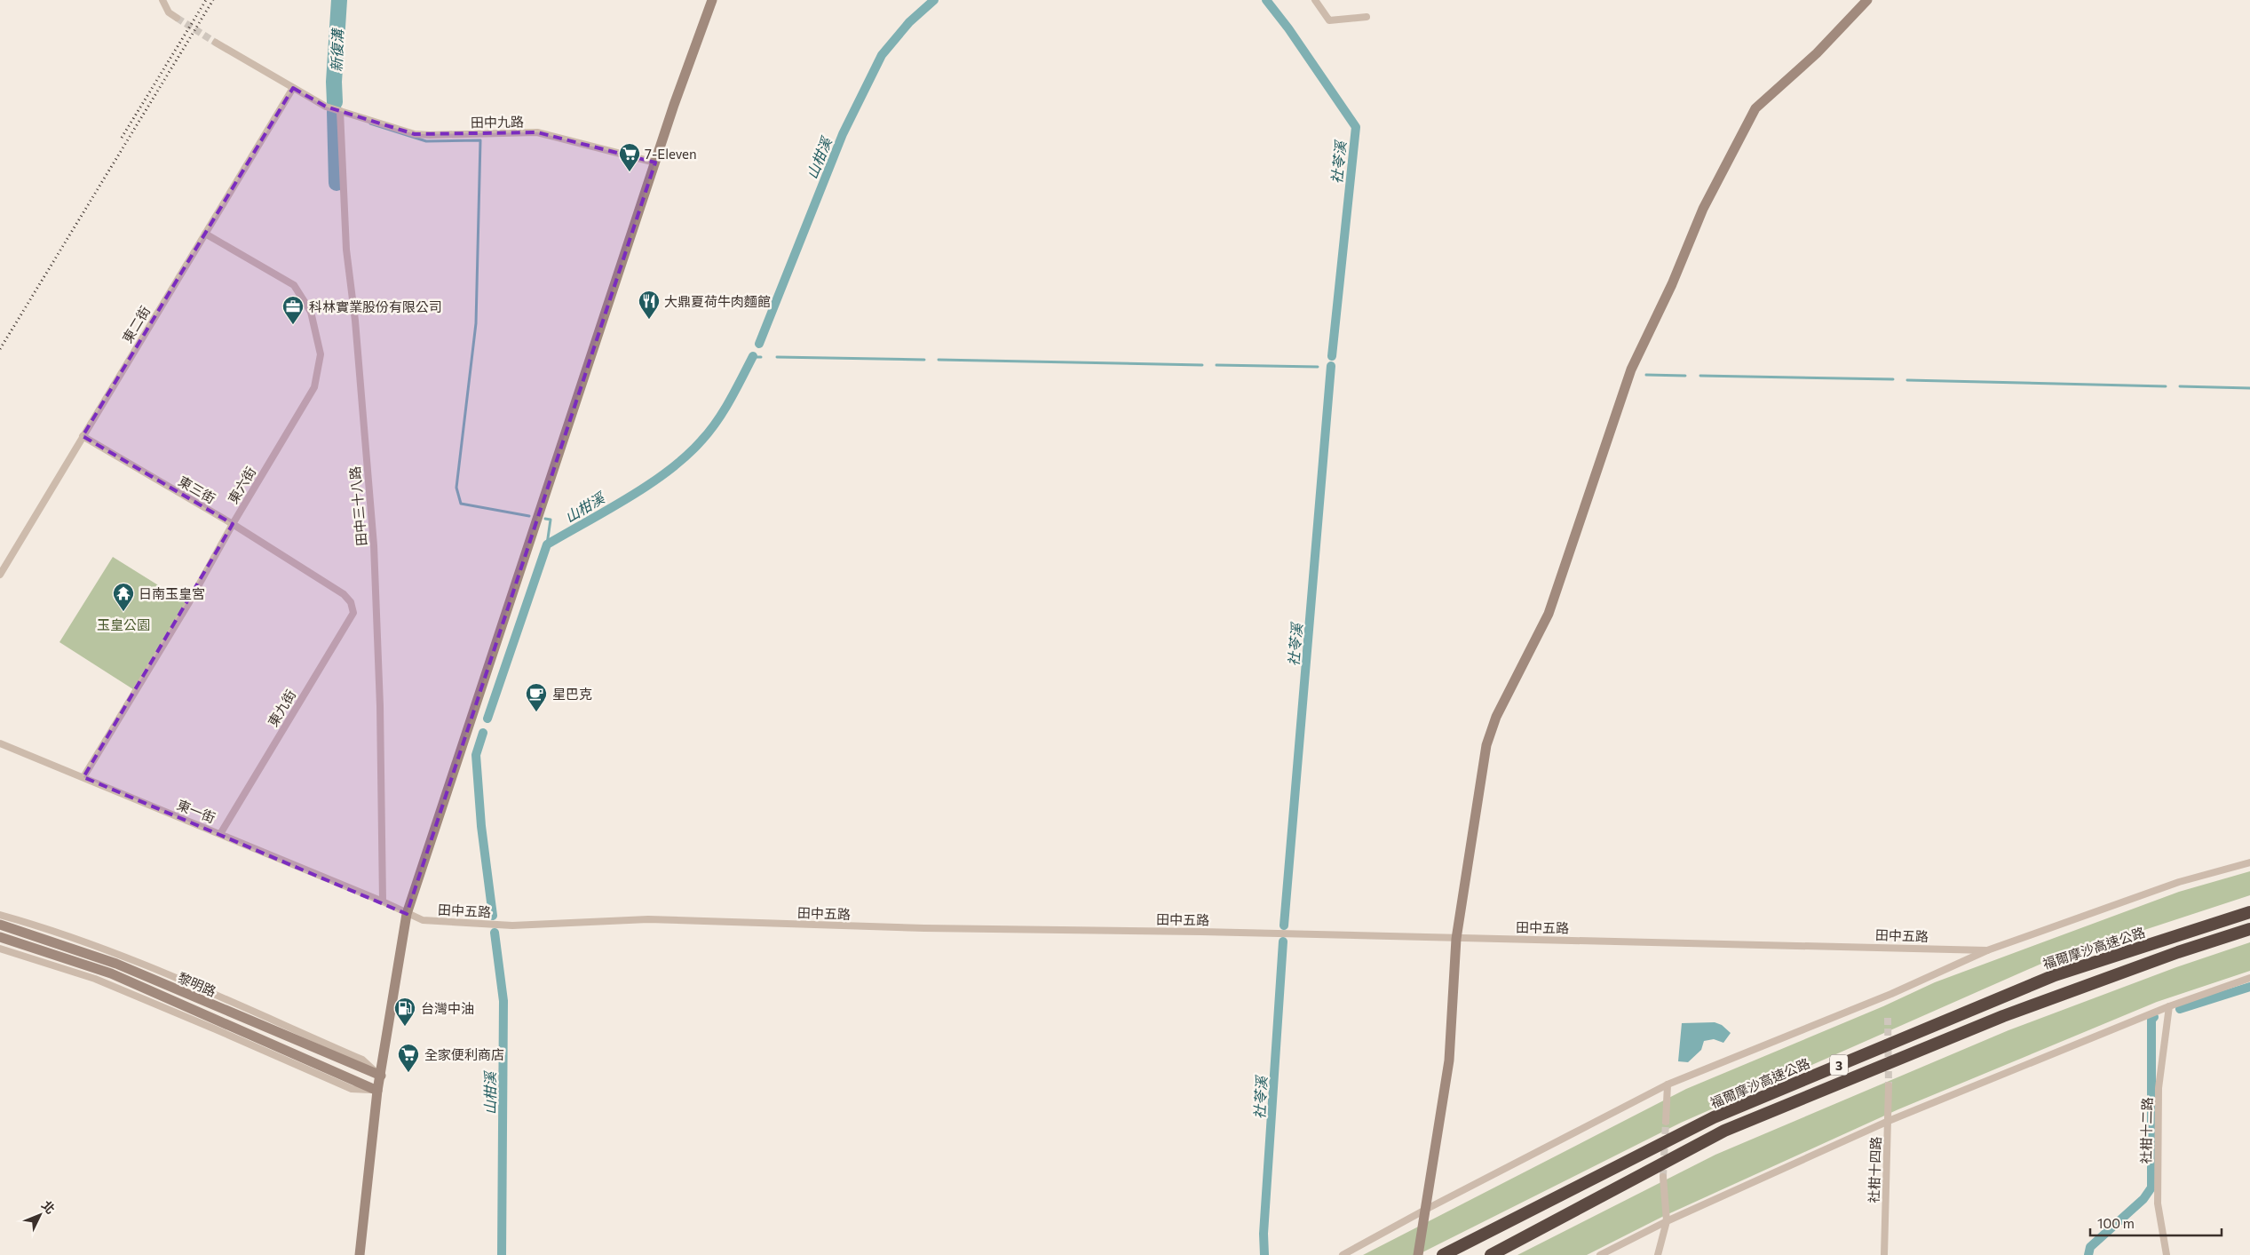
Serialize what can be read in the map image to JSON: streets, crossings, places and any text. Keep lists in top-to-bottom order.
{
  "streets": {
    "highway": ["福爾摩沙高速公路", "3"],
    "street": [
      "田中九路",
      "東二街",
      "東六街",
      "東三街",
      "田中三十八路",
      "東九街",
      "東一街",
      "田中五路",
      "黎明路",
      "社柑十二路",
      "社柑十四路"
    ]
  },
  "crossings": [
    ["田中九路", "東二街"],
    ["田中九路", "田中三十八路"],
    ["東二街", "東六街"],
    ["東二街", "東三街"],
    ["東六街", "東三街"],
    ["東六街", "東一街"],
    ["東三街", "東九街"],
    ["田中三十八路", "東一街"],
    ["田中三十八路", "田中五路"],
    ["東九街", "東一街"],
    ["東一街", "田中五路"]
  ],
  "water": ["新復溝", "山柑溪", "社苓溪"],
  "parks": ["玉皇公園"],
  "places": {
    "supermarket": ["7-Eleven", "全家便利商店"],
    "restaurant": ["大鼎夏荷牛肉麵館"],
    "office": ["科林實業股份有限公司"],
    "temple": ["日南玉皇宮"],
    "cafe": ["星巴克"],
    "fuel station": ["台灣中油"]
  },
  "scale_bar": "100 m",
  "north": "top right"
}
